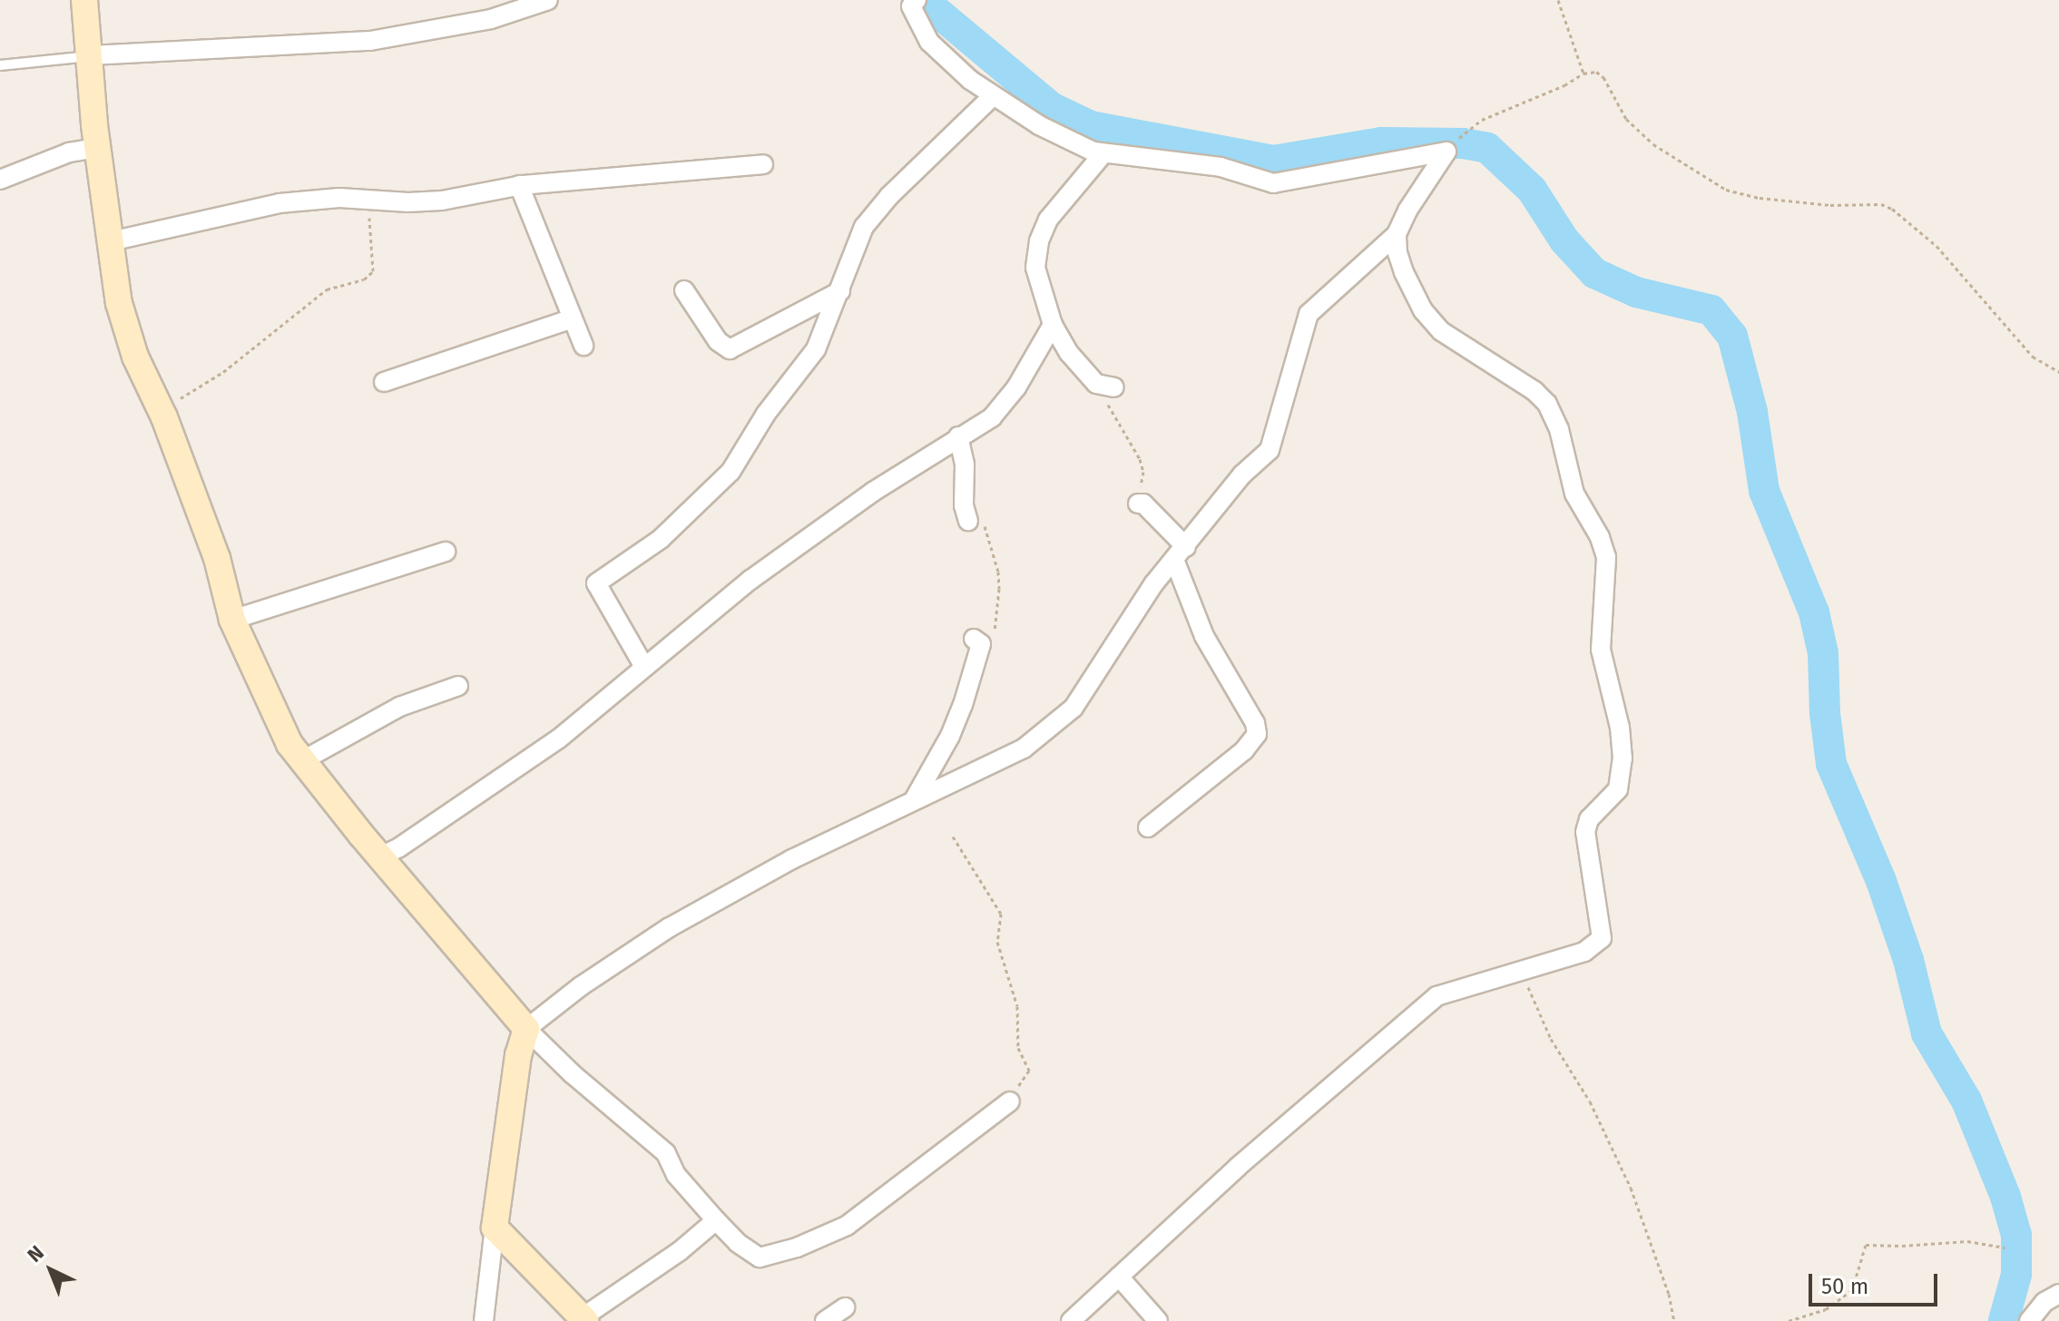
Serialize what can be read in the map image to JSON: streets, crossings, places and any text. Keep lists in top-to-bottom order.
{
  "scale_bar": "50 m",
  "north": "top left"
}
